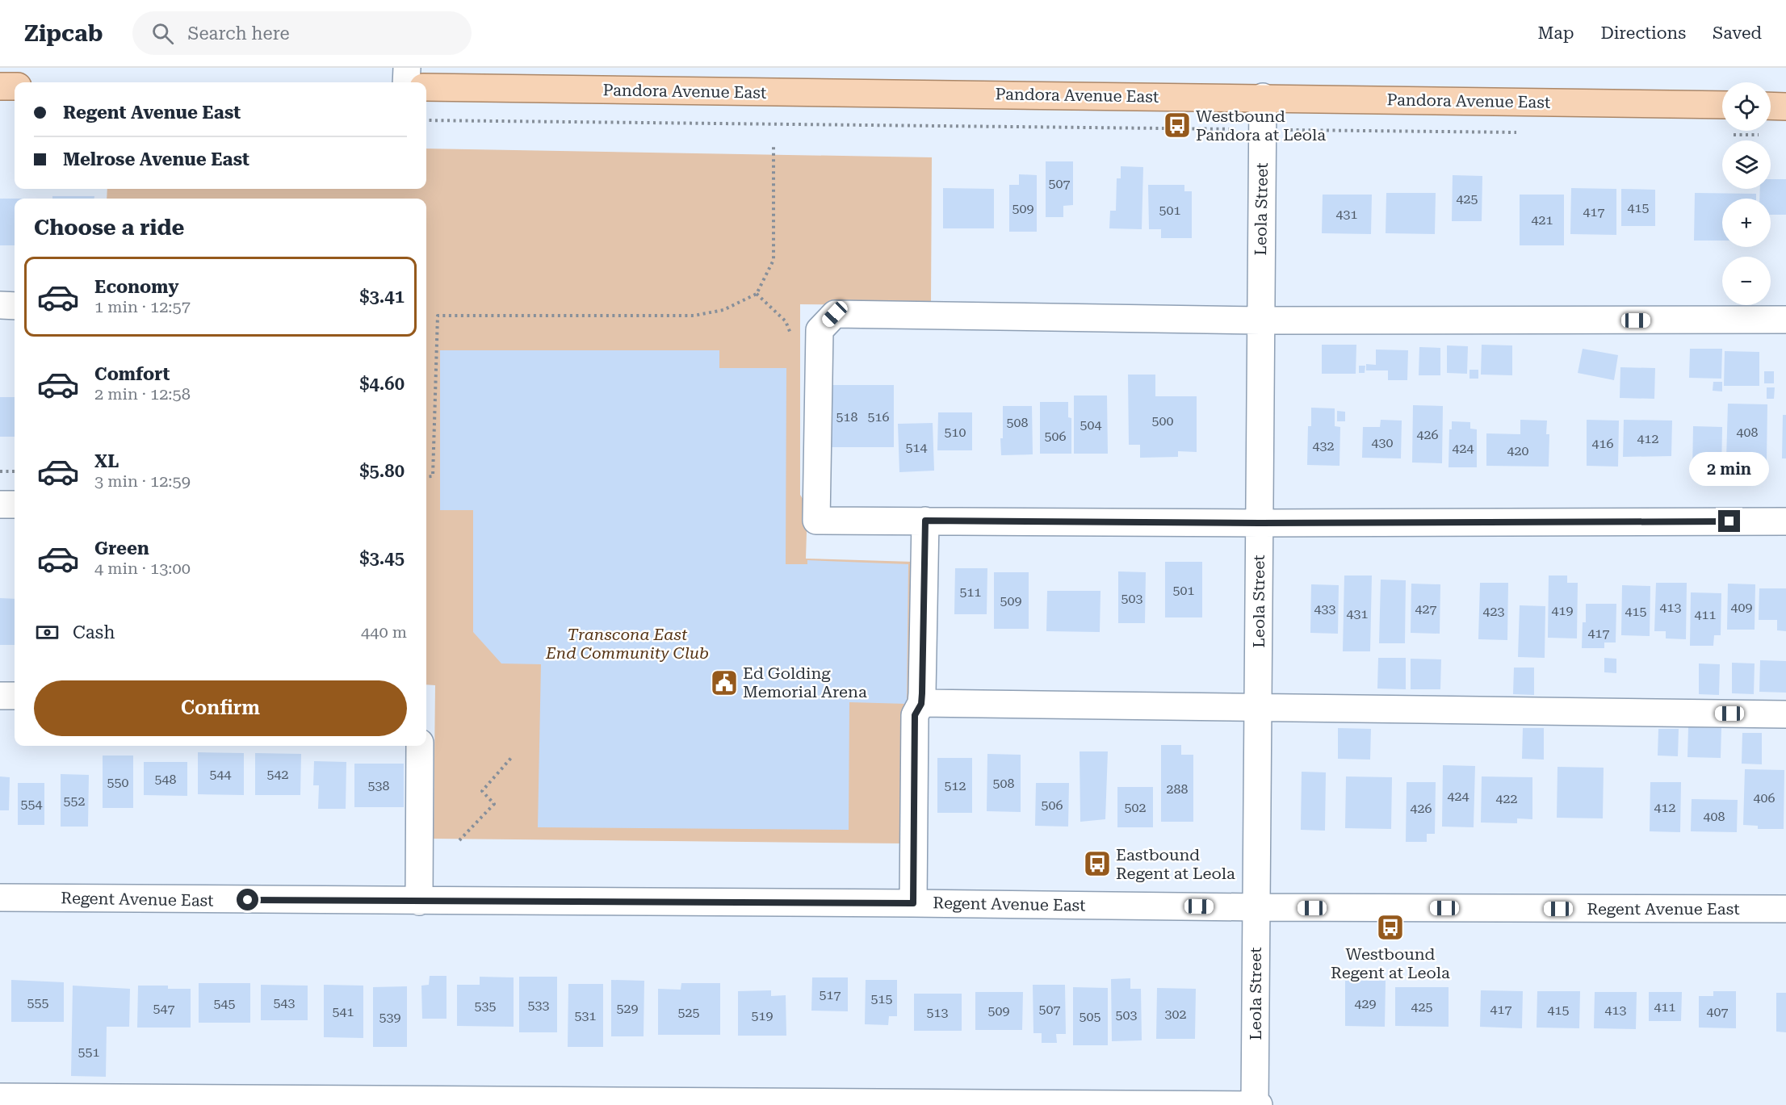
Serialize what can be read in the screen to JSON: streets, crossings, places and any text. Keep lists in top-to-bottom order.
{
  "streets": {
    "main road": ["Pandora Avenue East"],
    "street": ["Leola Street", "Regent Avenue East"]
  },
  "crossings": [
    ["Pandora Avenue East", "Leola Street"],
    ["Leola Street", "Regent Avenue East"]
  ],
  "parks": ["Transcona East End Community Club"],
  "places": {
    "bus stop": ["Westbound Pandora at Leola", "Eastbound Regent at Leola", "Westbound Regent at Leola"],
    "public building": ["Ed Golding Memorial Arena"]
  },
  "house_numbers": [
    "507",
    "425",
    "415",
    "509",
    "501",
    "417",
    "431",
    "421",
    "518",
    "516",
    "500",
    "508",
    "504",
    "510",
    "408",
    "426",
    "506",
    "412",
    "430",
    "416",
    "432",
    "514",
    "424",
    "420",
    "501",
    "511",
    "503",
    "509",
    "413",
    "409",
    "433",
    "427",
    "419",
    "423",
    "415",
    "431",
    "411",
    "417",
    "544",
    "542",
    "548",
    "550",
    "508",
    "538",
    "512",
    "288",
    "424",
    "406",
    "422",
    "552",
    "554",
    "506",
    "502",
    "412",
    "426",
    "408",
    "517",
    "515",
    "555",
    "543",
    "545",
    "429",
    "533",
    "535",
    "425",
    "411",
    "547",
    "529",
    "507",
    "417",
    "415",
    "413",
    "509",
    "541",
    "407",
    "525",
    "513",
    "302",
    "503",
    "531",
    "519",
    "505",
    "539",
    "551"
  ],
  "page": {
    "header": "Zipcab",
    "search": "Search here",
    "nav": ["Map", "Directions", "Saved"],
    "map_buttons": ["+", "−"],
    "banner": ["Regent Avenue East", "Melrose Avenue East"],
    "heading": "Choose a ride",
    "list": [
      {
        "name": "Economy",
        "note": "1 min · 12:57",
        "value": "$3.41"
      },
      {
        "name": "Comfort",
        "note": "2 min · 12:58",
        "value": "$4.60"
      },
      {
        "name": "XL",
        "note": "3 min · 12:59",
        "value": "$5.80"
      },
      {
        "name": "Green",
        "note": "4 min · 13:00",
        "value": "$3.45"
      }
    ],
    "bubble": "2 min",
    "pay": ["Cash", "440 m"],
    "buttons": "Confirm"
  }
}
